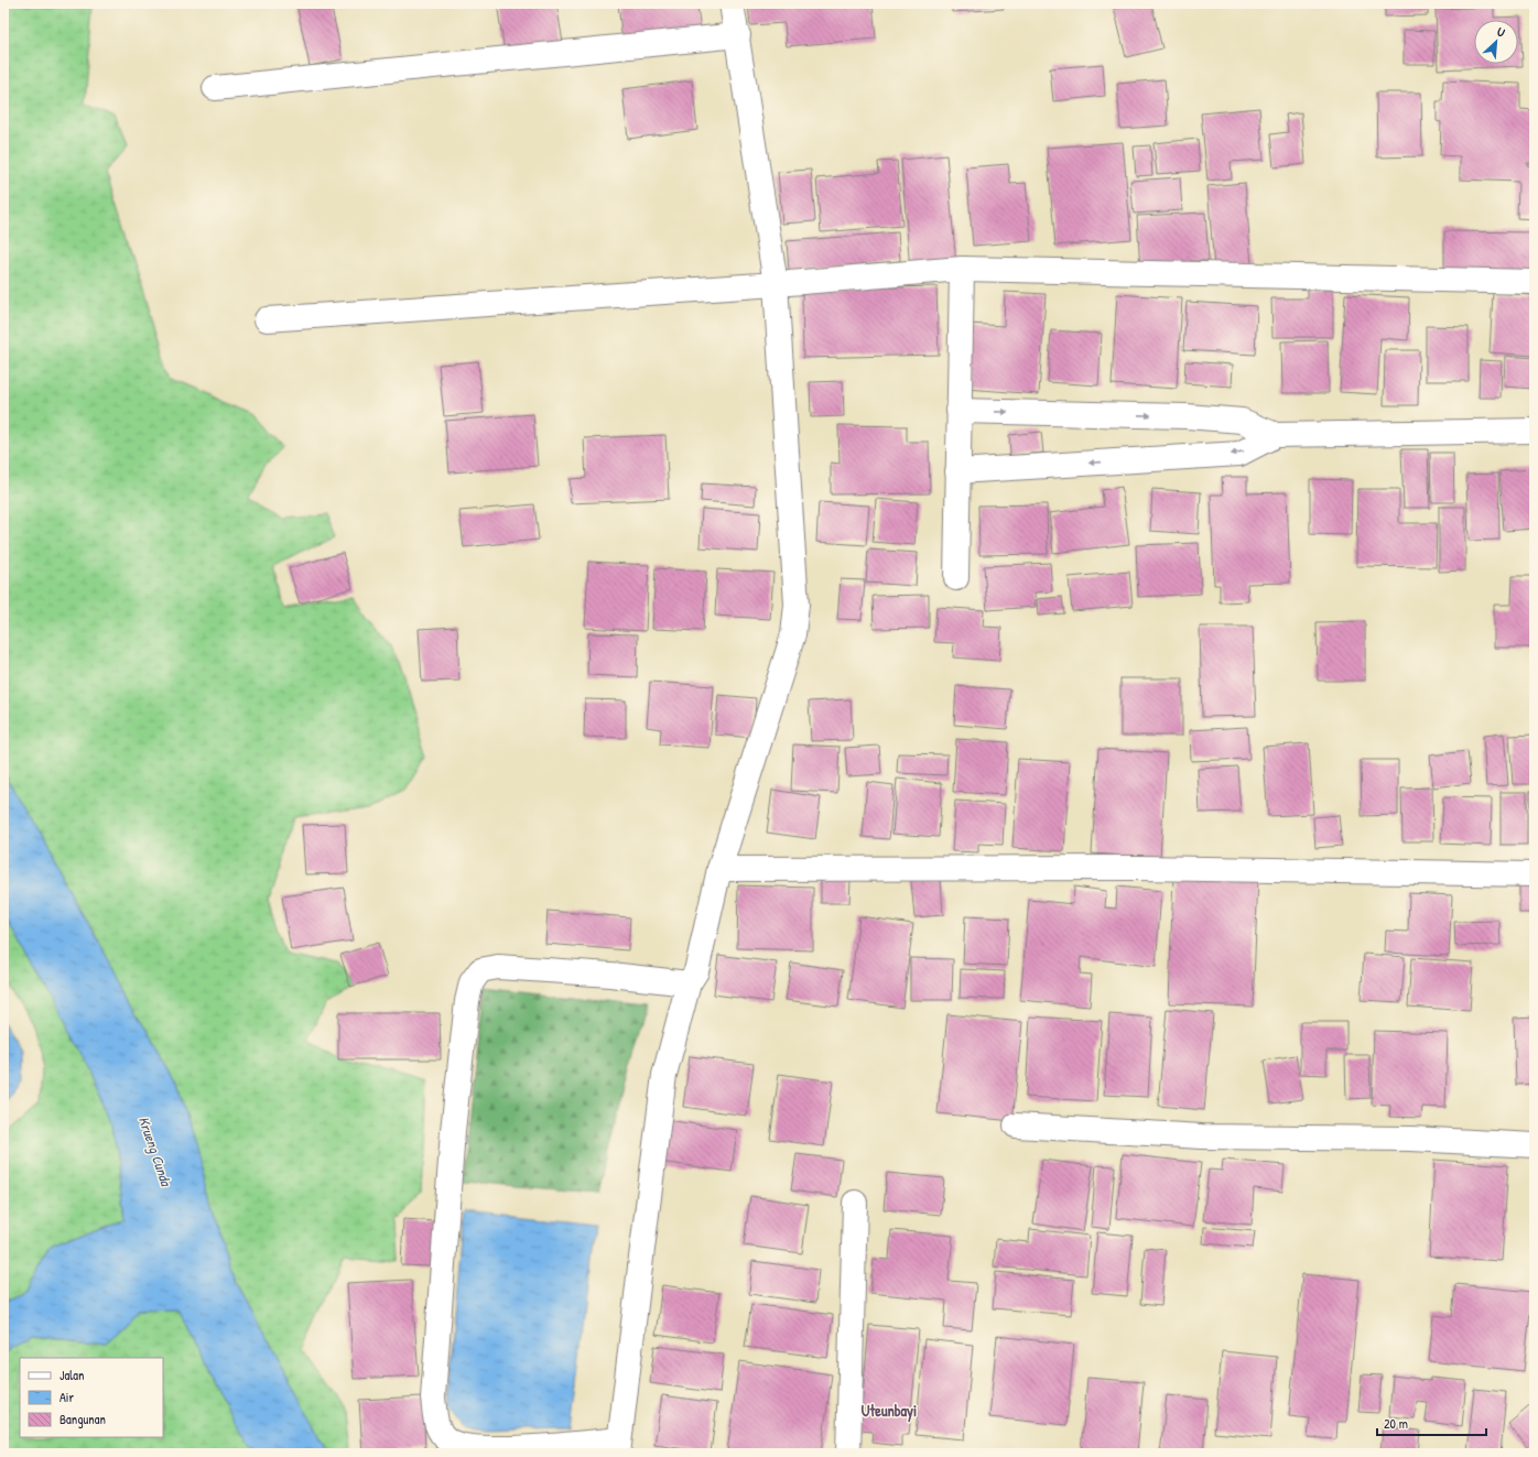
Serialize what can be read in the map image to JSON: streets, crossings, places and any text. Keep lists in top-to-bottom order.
{
  "districts": ["Uteunbayi"],
  "water": ["Krueng Cunda"],
  "legend": ["Jalan", "Air", "Bangunan"],
  "scale_bar": "20 m",
  "north": "top right"
}
